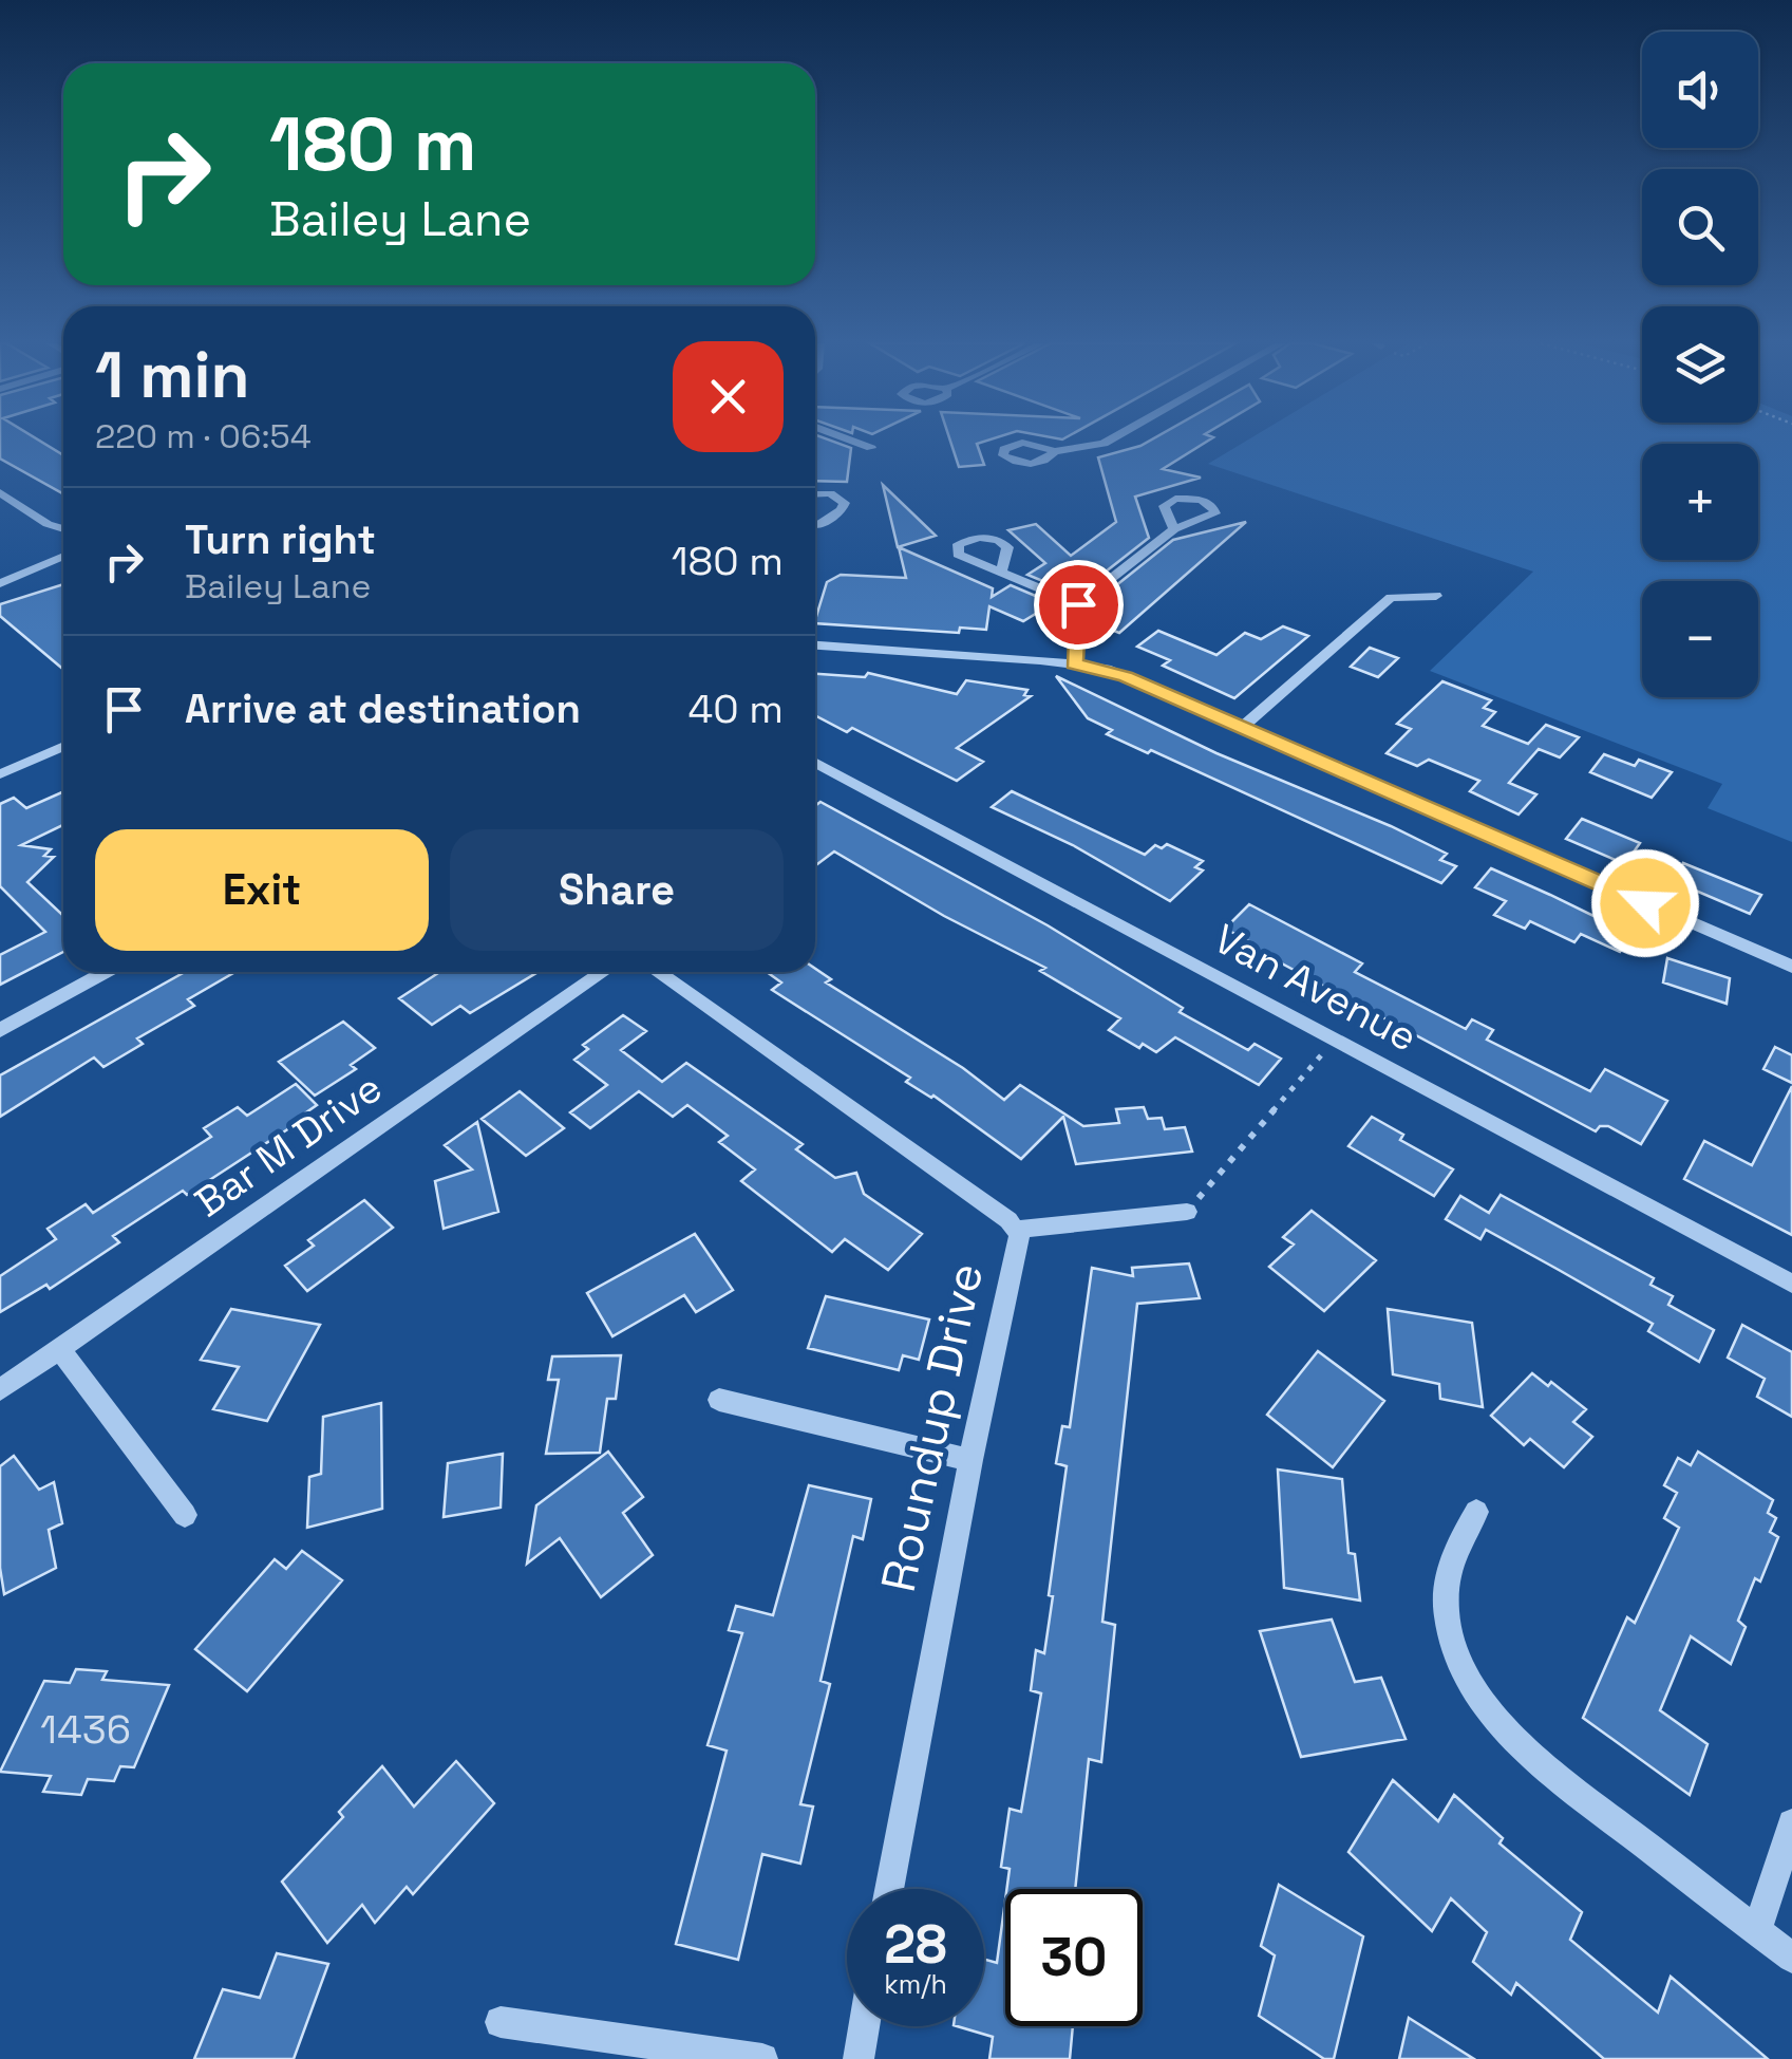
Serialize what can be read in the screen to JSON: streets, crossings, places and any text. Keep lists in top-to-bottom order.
{
  "streets": {
    "street": ["Van Avenue", "Bar M Drive", "Roundup Drive"]
  },
  "house_numbers": ["1436"],
  "page": {
    "map_buttons": ["+", "−"],
    "turn": ["180 m", "Bailey Lane"],
    "heading": ["1 min", "220 m · 06:54"],
    "list": [
      {
        "name": "Turn right",
        "note": "Bailey Lane",
        "value": "180 m"
      },
      {
        "name": "Arrive at destination",
        "value": "40 m"
      }
    ],
    "buttons": ["Exit", "Share"],
    "speed": "28 km/h",
    "limit": "30"
  }
}
